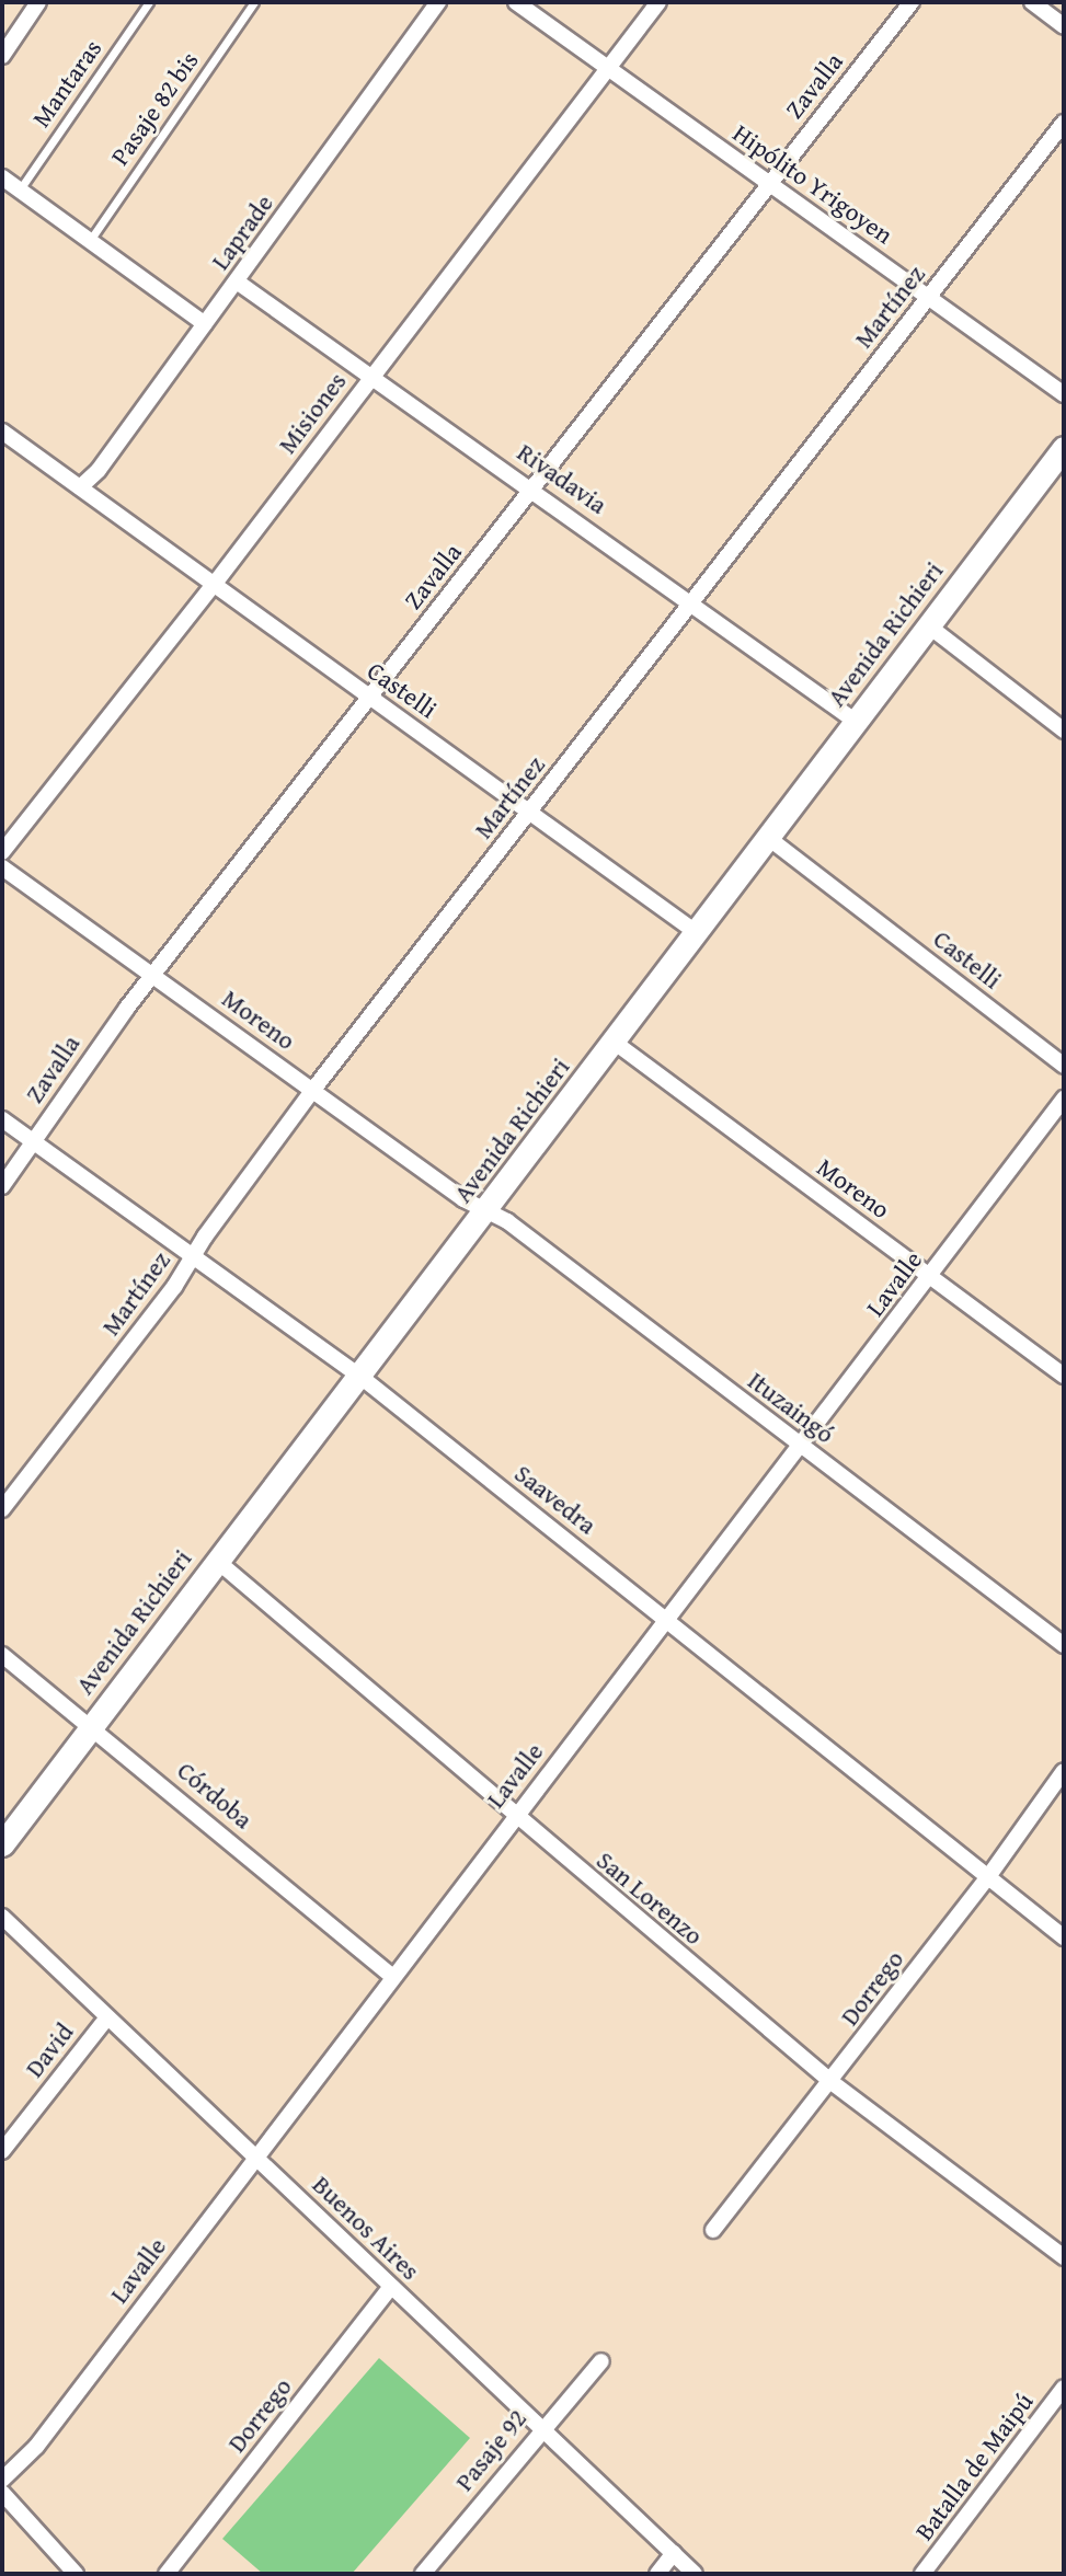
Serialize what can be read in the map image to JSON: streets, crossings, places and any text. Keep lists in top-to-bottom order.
{
  "streets": {
    "street": [
      "Zavalla",
      "Hipólito Yrigoyen",
      "Laprade",
      "Martínez",
      "Misiones",
      "Rivadavia",
      "Avenida Richieri",
      "Castelli",
      "Moreno",
      "Lavalle",
      "Ituzaingó",
      "Saavedra",
      "Córdoba",
      "San Lorenzo",
      "Dorrego",
      "David",
      "Buenos Aires",
      "Pasaje 92",
      "Batalla de Maipú"
    ],
    "lane": ["Mantaras", "Pasaje 82 bis"]
  },
  "crossings": [
    ["Zavalla", "Hipólito Yrigoyen"],
    ["Zavalla", "Rivadavia"],
    ["Zavalla", "Castelli"],
    ["Zavalla", "Moreno"],
    ["Zavalla", "Saavedra"],
    ["Hipólito Yrigoyen", "Martínez"],
    ["Hipólito Yrigoyen", "Misiones"],
    ["Laprade", "Rivadavia"],
    ["Laprade", "Castelli"],
    ["Martínez", "Rivadavia"],
    ["Martínez", "Castelli"],
    ["Martínez", "Moreno"],
    ["Martínez", "Saavedra"],
    ["Misiones", "Rivadavia"],
    ["Misiones", "Castelli"],
    ["Rivadavia", "Avenida Richieri"],
    ["Avenida Richieri", "Castelli"],
    ["Avenida Richieri", "Moreno"],
    ["Avenida Richieri", "Ituzaingó"],
    ["Avenida Richieri", "Saavedra"],
    ["Avenida Richieri", "Córdoba"],
    ["Avenida Richieri", "San Lorenzo"],
    ["Moreno", "Lavalle"],
    ["Moreno", "Ituzaingó"],
    ["Lavalle", "Ituzaingó"],
    ["Lavalle", "Saavedra"],
    ["Lavalle", "Córdoba"],
    ["Lavalle", "San Lorenzo"],
    ["Lavalle", "Buenos Aires"],
    ["Saavedra", "Dorrego"],
    ["San Lorenzo", "Dorrego"],
    ["Dorrego", "Buenos Aires"],
    ["David", "Buenos Aires"],
    ["Buenos Aires", "Pasaje 92"]
  ]
}
